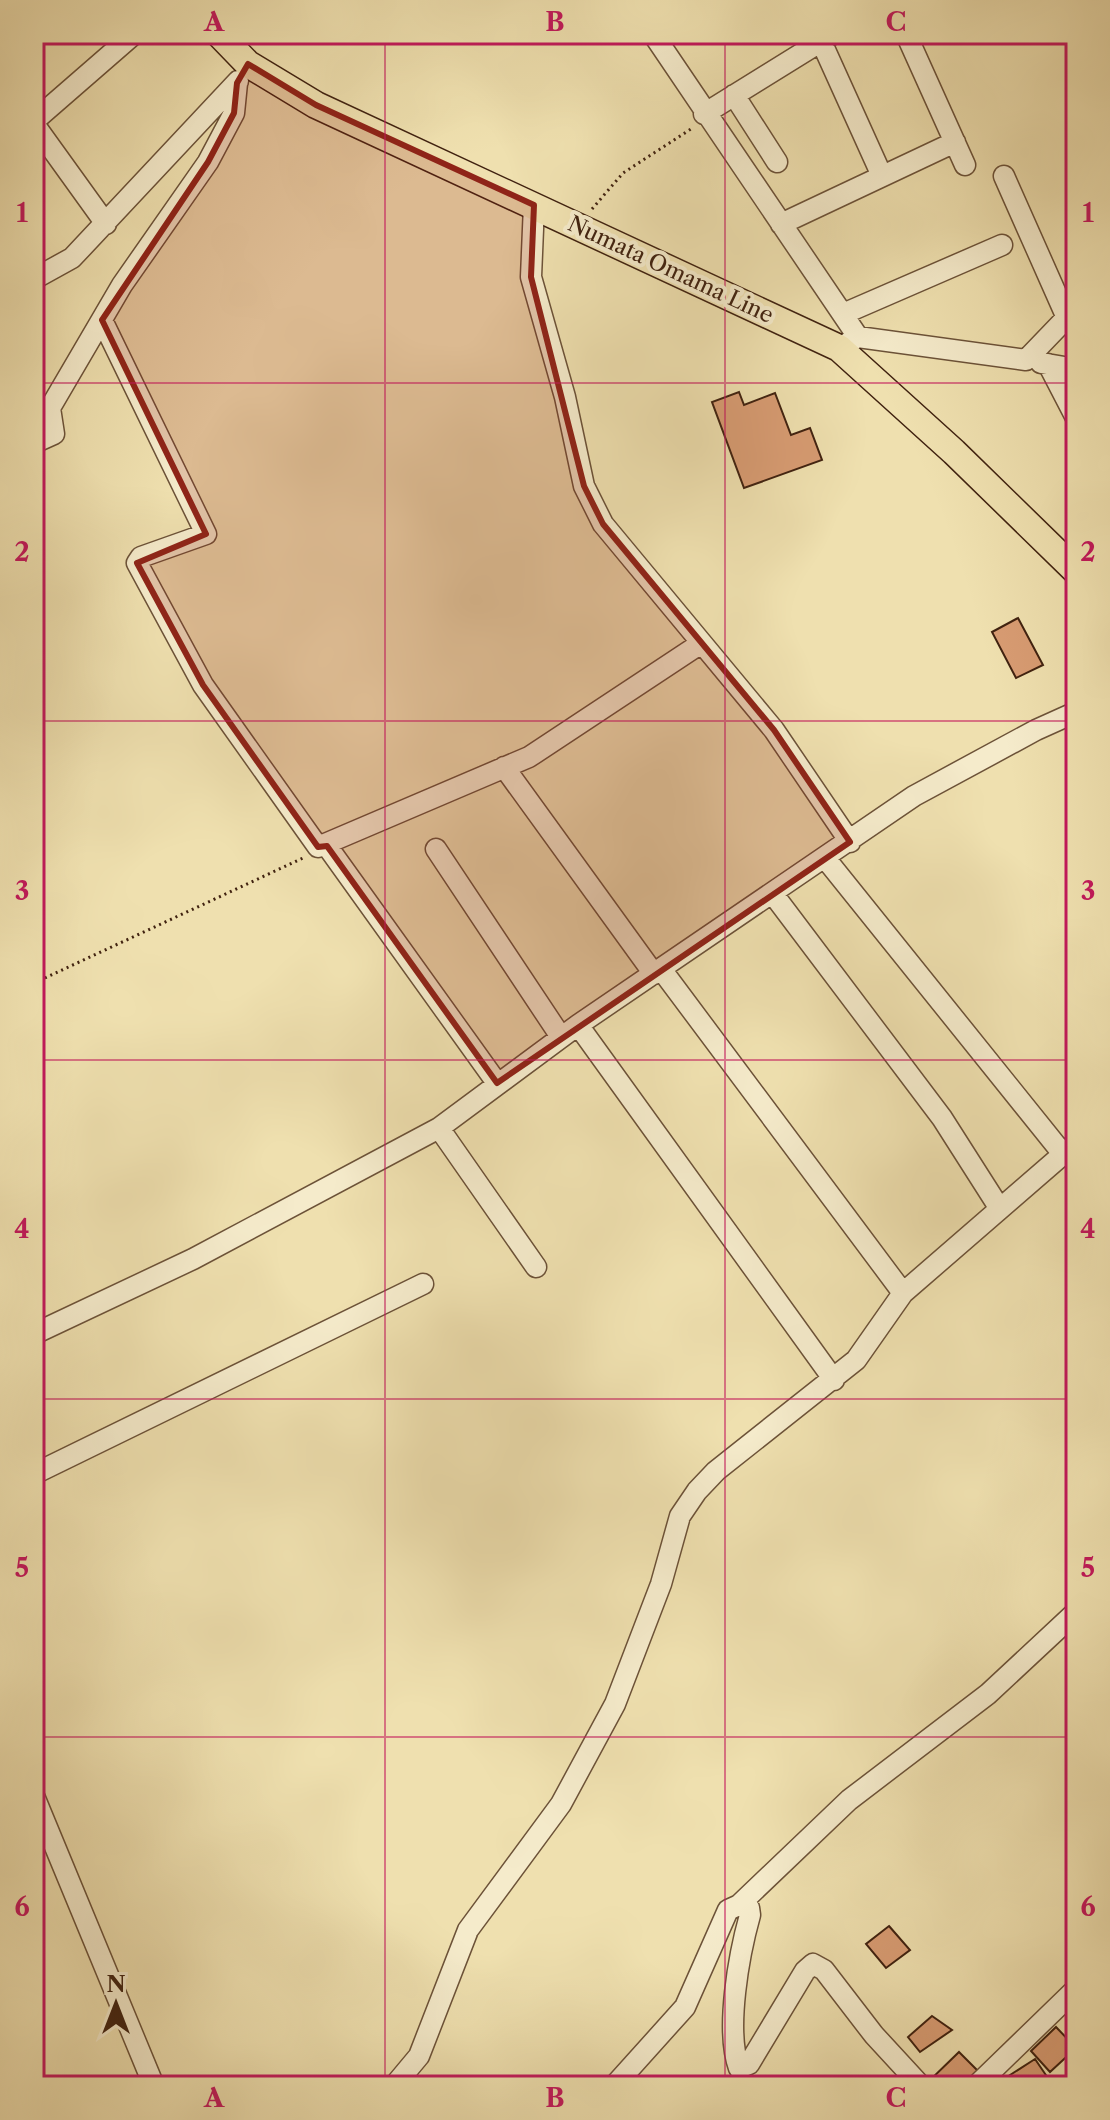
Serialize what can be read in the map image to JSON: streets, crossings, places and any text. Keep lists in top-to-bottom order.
{
  "streets": {
    "main road": ["Numata Omama Line"]
  },
  "north": "top",
  "grid": {
    "columns": ["A", "B", "C"],
    "rows": [
      "1",
      "2",
      "3",
      "4",
      "5",
      "6"
    ]
  }
}
